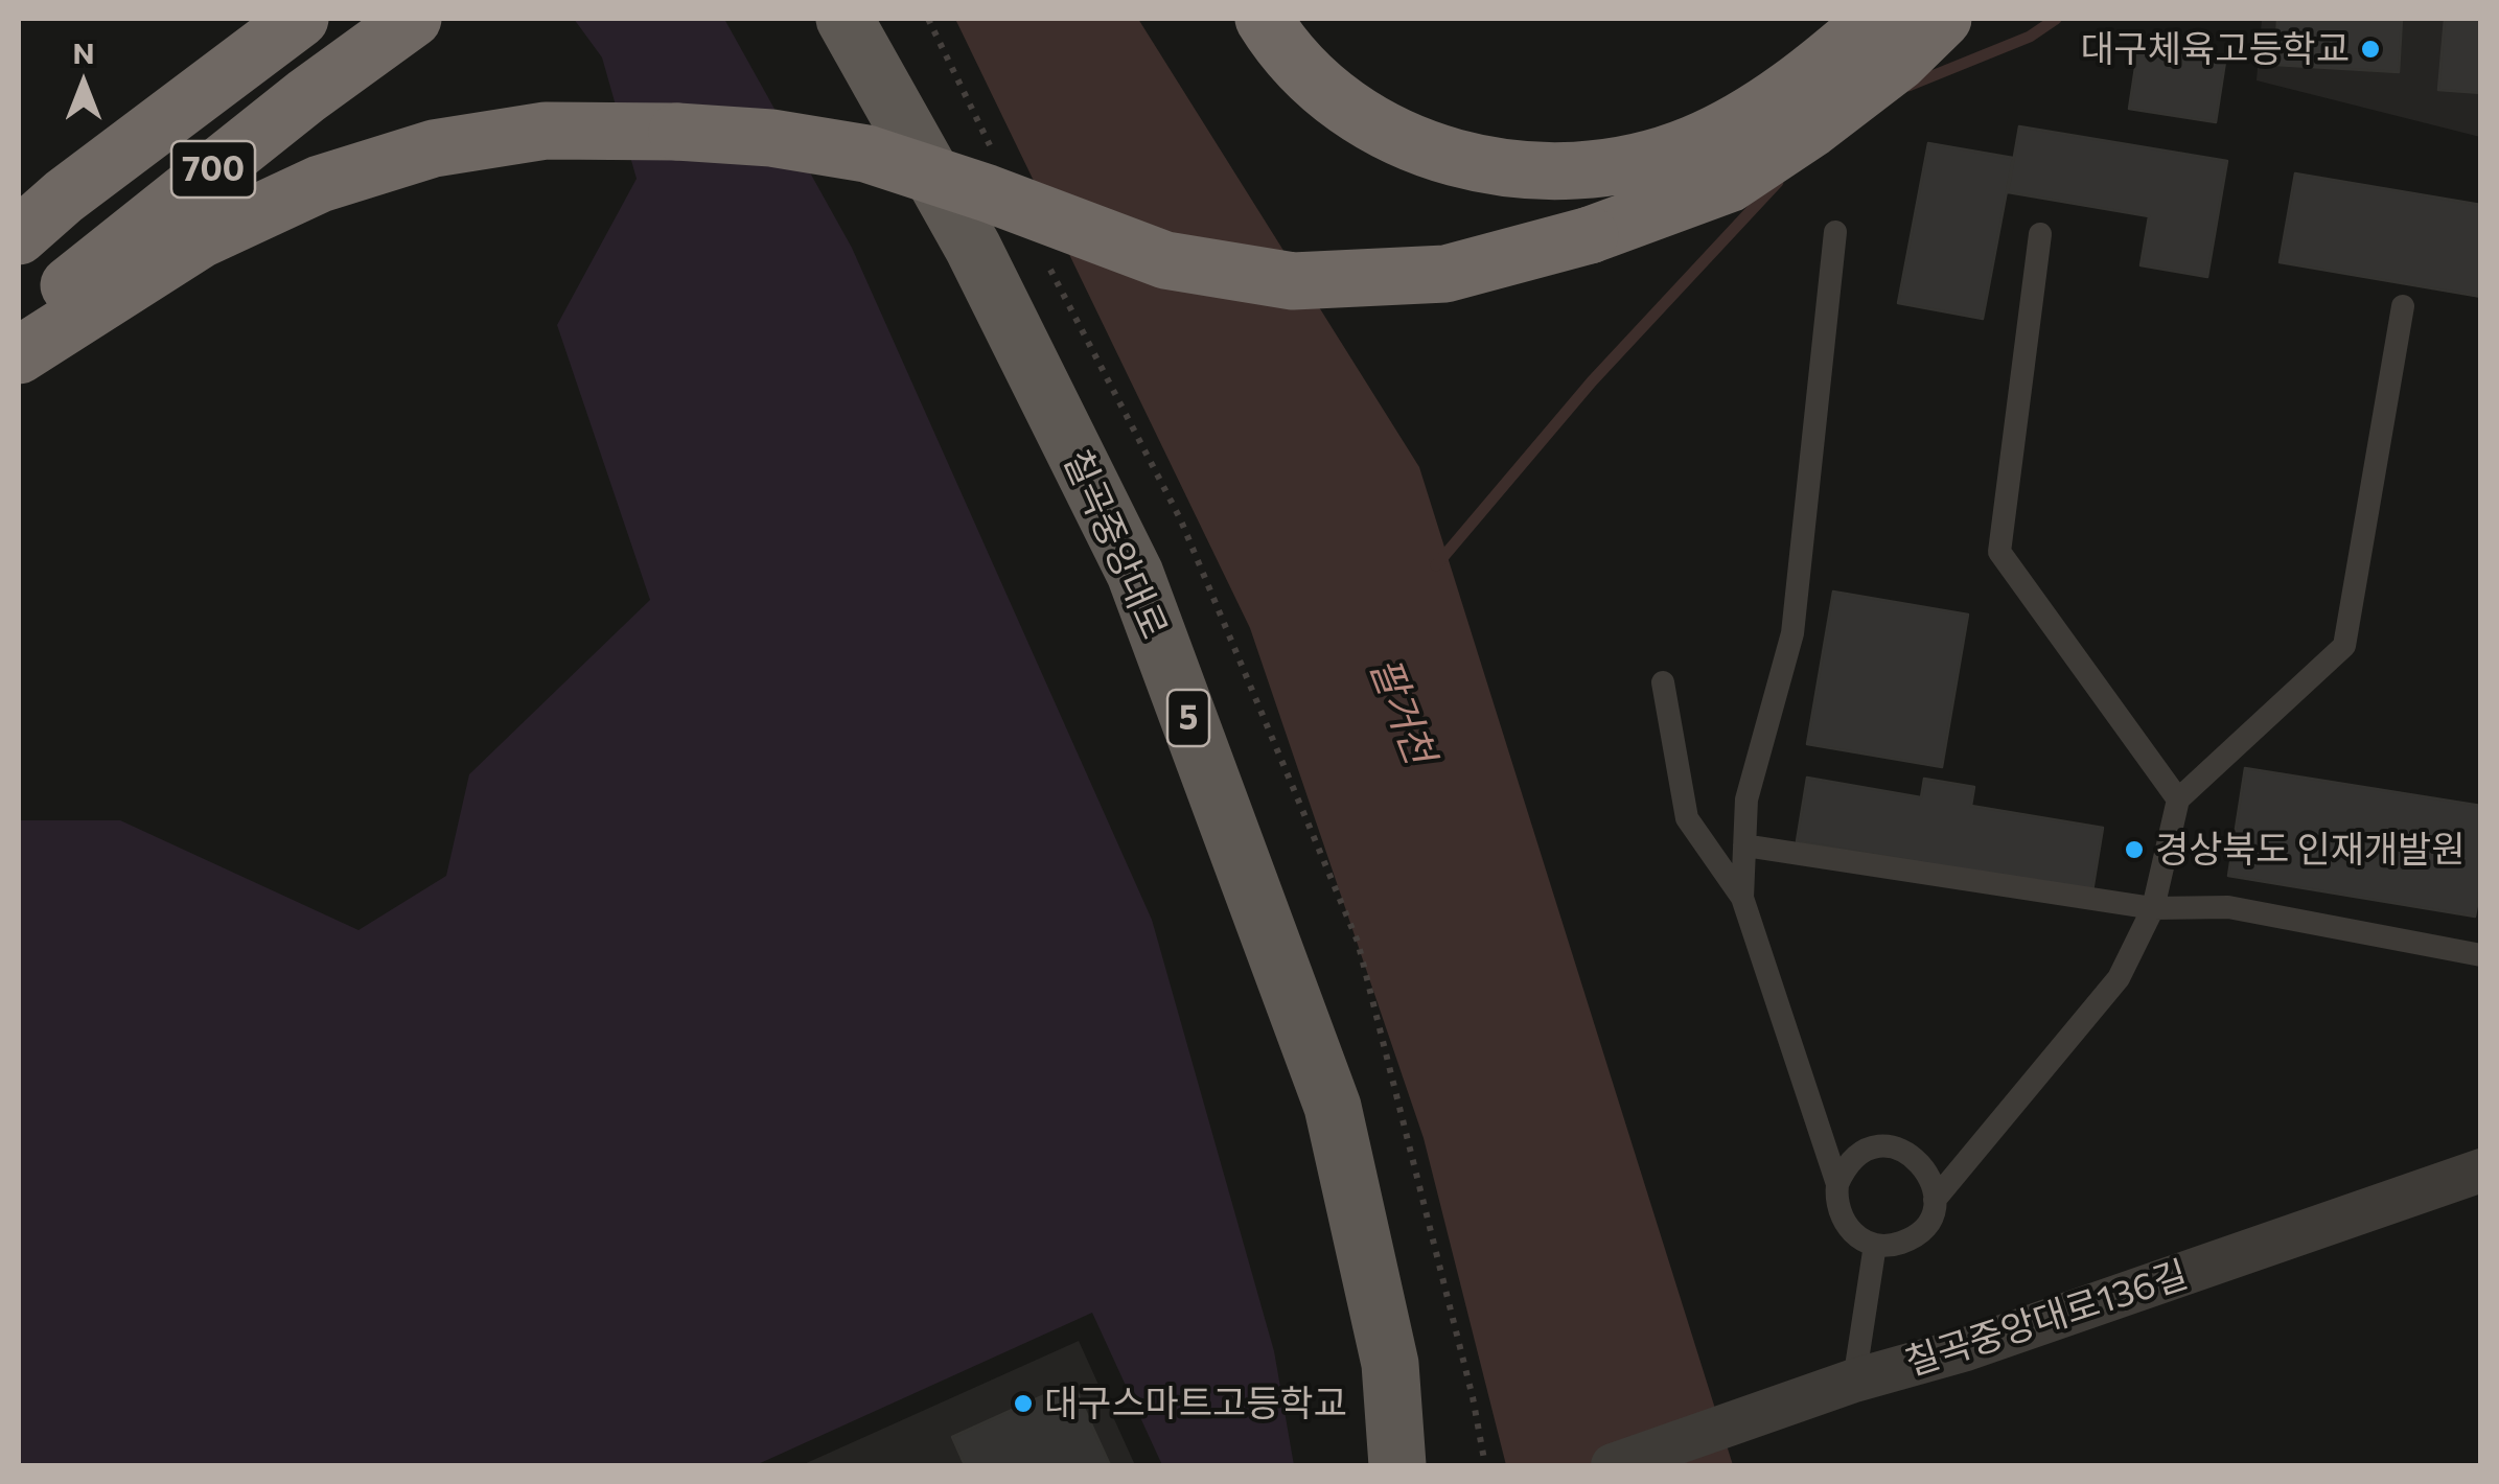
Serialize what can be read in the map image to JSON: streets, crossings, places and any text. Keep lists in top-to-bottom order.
{
  "streets": {
    "highway": ["700"],
    "main road": ["칠곡중앙대로", "5"],
    "street": ["칠곡중앙대로136길"]
  },
  "water": ["팔거천"],
  "places": ["대구체육고등학교", "경상북도 인재개발원", "대구스마트고등학교"],
  "north": "top"
}
